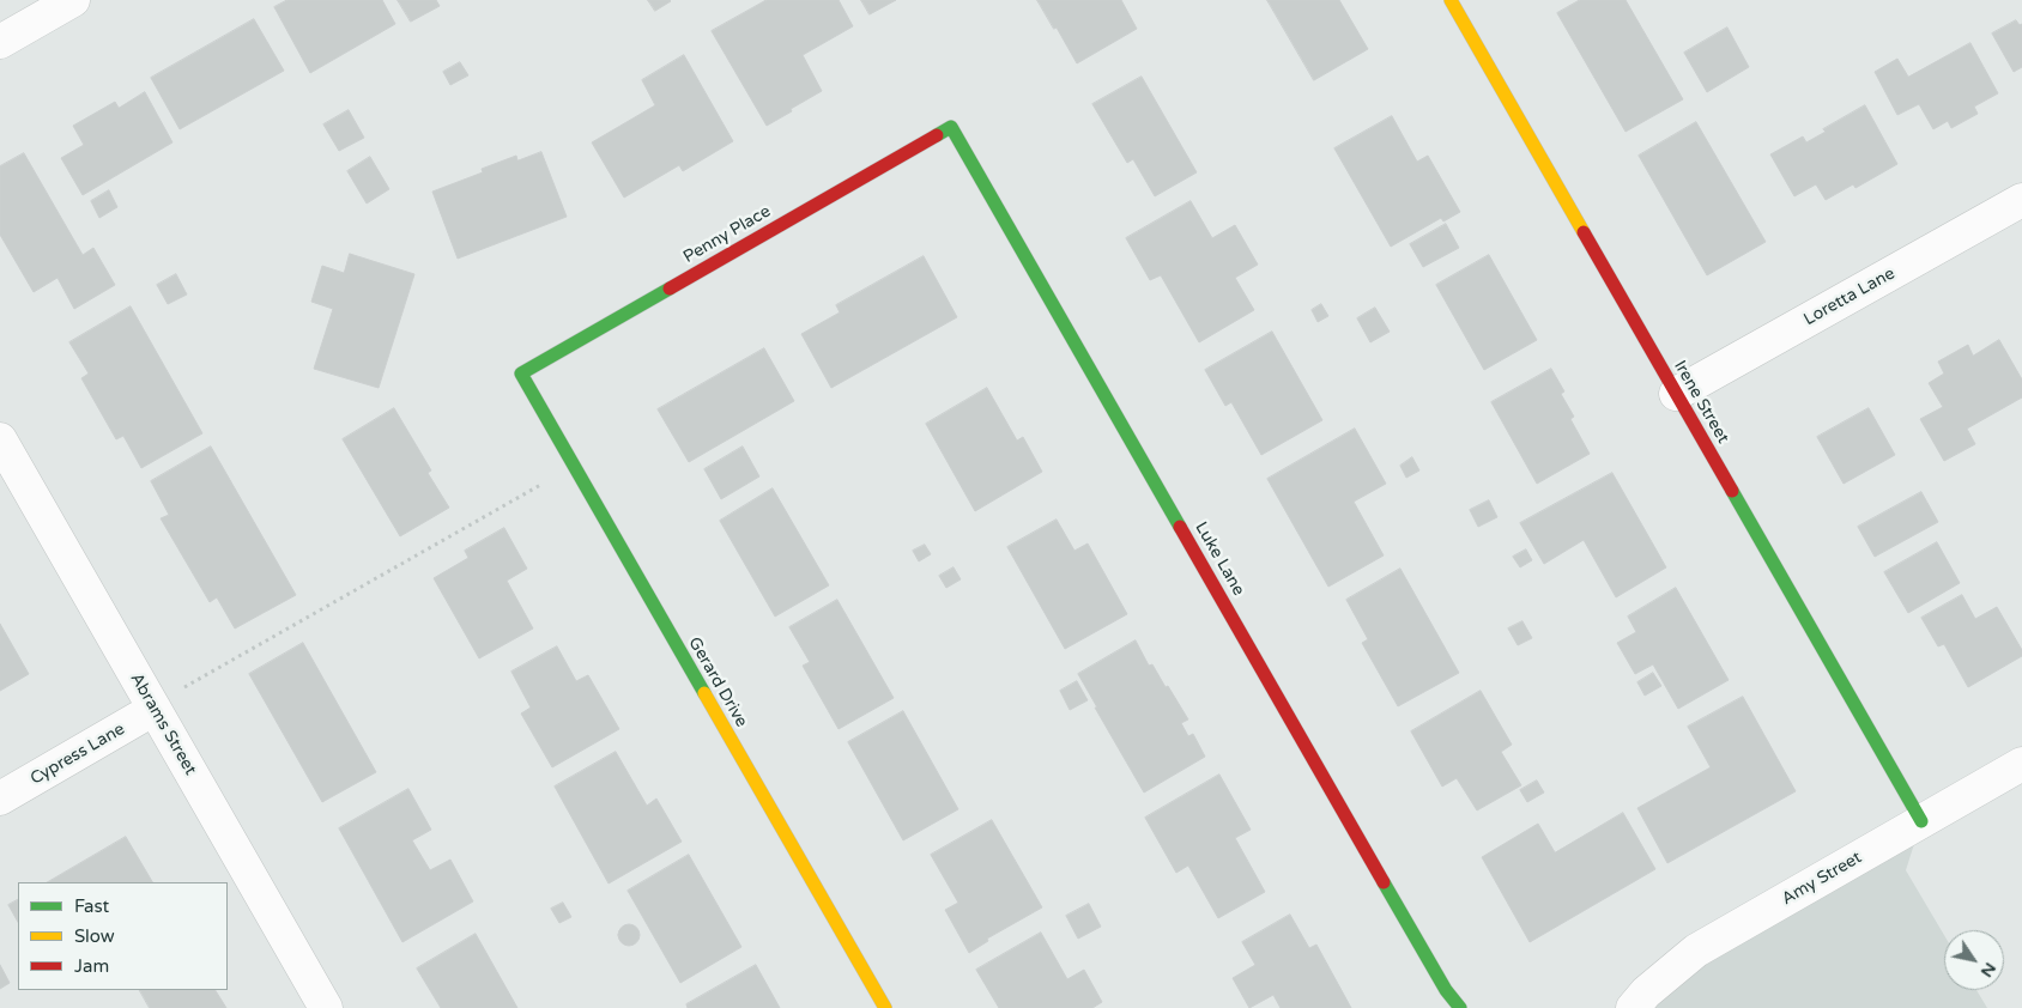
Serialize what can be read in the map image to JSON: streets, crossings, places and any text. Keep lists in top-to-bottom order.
{
  "streets": {
    "street": [
      "Penny Place",
      "Loretta Lane",
      "Irene Street",
      "Luke Lane",
      "Gerard Drive",
      "Abrams Street",
      "Cypress Lane",
      "Amy Street"
    ]
  },
  "crossings": [
    ["Penny Place", "Luke Lane"],
    ["Penny Place", "Gerard Drive"],
    ["Loretta Lane", "Irene Street"],
    ["Irene Street", "Amy Street"],
    ["Abrams Street", "Cypress Lane"]
  ],
  "legend": ["Fast", "Slow", "Jam"],
  "north": "bottom right"
}
